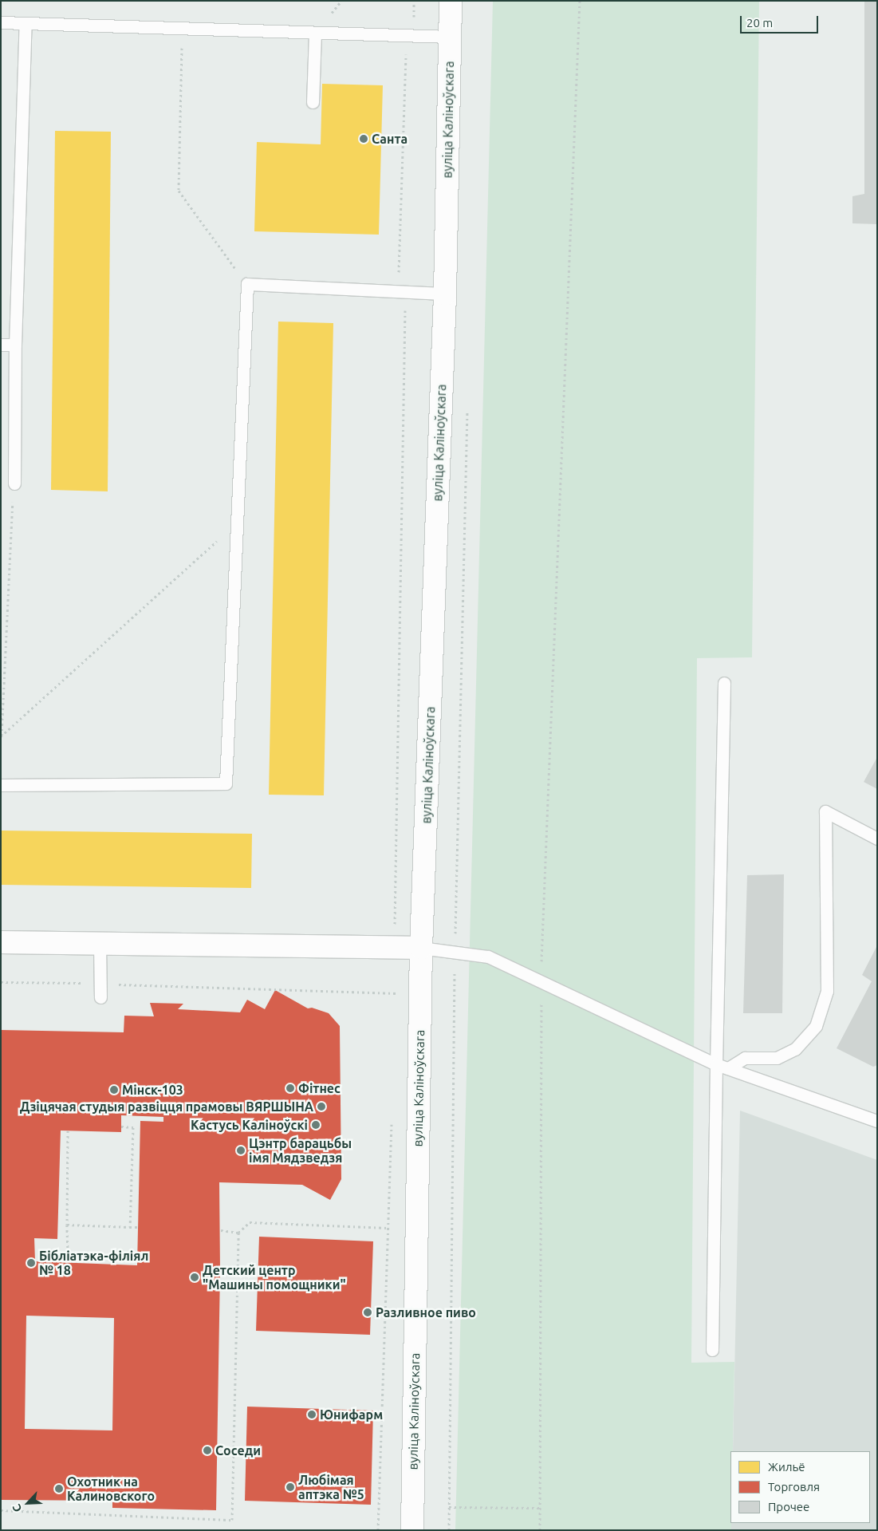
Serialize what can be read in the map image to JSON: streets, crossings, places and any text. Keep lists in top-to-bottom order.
{
  "streets": {
    "main road": ["вуліца Каліноўскага"]
  },
  "places": [
    "Санта",
    "Фітнес",
    "Мінск-103",
    "Дзіцячая студыя развіцця прамовы ВЯРШЫНА",
    "Кастусь Каліноўскі",
    "Цэнтр барацьбы імя Мядзведзя",
    "Бібліатэка-філіял № 18",
    "Детский центр \"Машины помощники\"",
    "Разливное пиво",
    "Юнифарм",
    "Соседи",
    "Любімая аптэка №5",
    "Охотник на Калиновского"
  ],
  "legend": ["Жильё", "Торговля", "Прочее"],
  "scale_bar": "20 m",
  "north": "bottom left"
}
